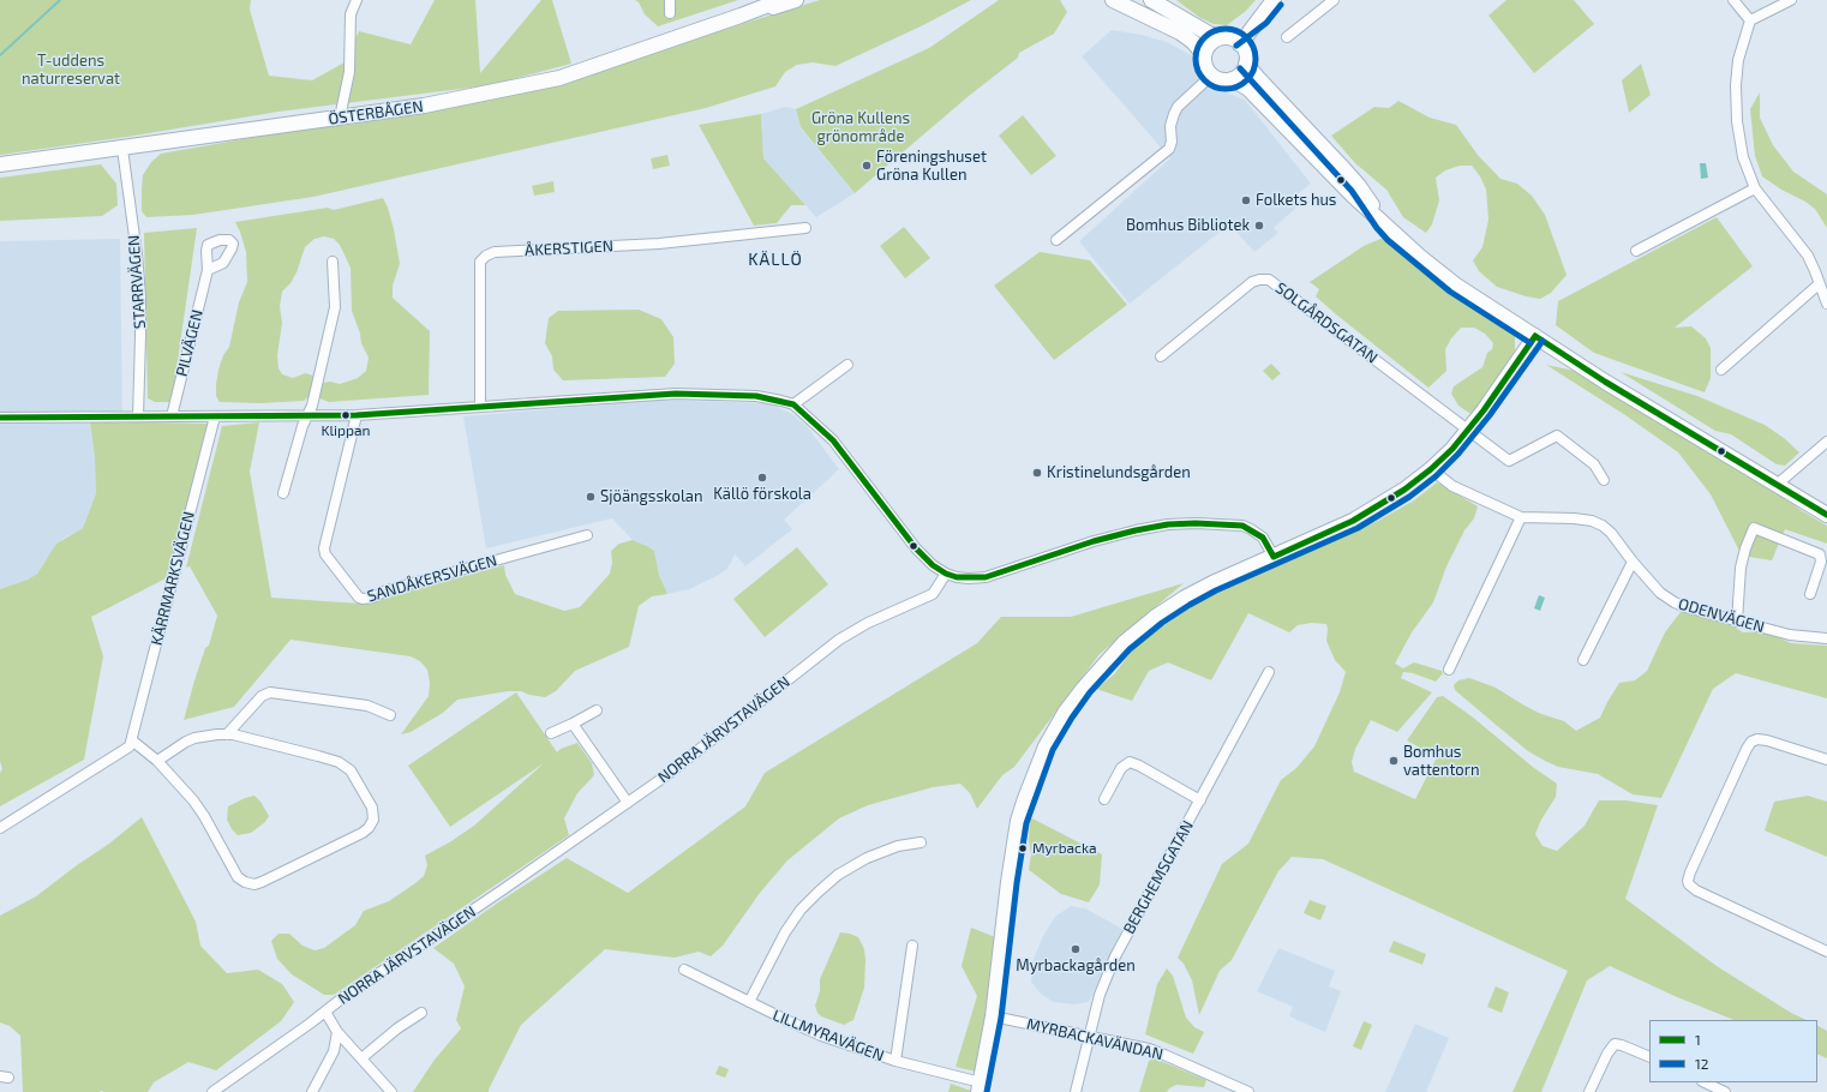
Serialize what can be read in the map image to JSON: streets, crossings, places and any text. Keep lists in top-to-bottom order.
{
  "streets": {
    "main road": ["ÖSTERBÅGEN"],
    "street": [
      "ÅKERSTIGEN",
      "STARRVÄGEN",
      "SOLGÅRDSGATAN",
      "PILVÄGEN",
      "KÄRRMARKSVÄGEN",
      "SANDÅKERSVÄGEN",
      "ODENVÄGEN",
      "NORRA JÄRVSTAVÄGEN",
      "BERGHEMSGATAN",
      "LILLMYRAVÄGEN",
      "MYRBACKAVÄNDAN"
    ]
  },
  "crossings": [
    ["ÖSTERBÅGEN", "STARRVÄGEN"],
    ["BERGHEMSGATAN", "MYRBACKAVÄNDAN"]
  ],
  "districts": ["KÄLLÖ"],
  "parks": ["T-uddens naturreservat", "Gröna Kullens grönområde"],
  "places": [
    "Föreningshuset Gröna Kullen",
    "Folkets hus",
    "Bomhus Bibliotek",
    "Klippan",
    "Kristinelundsgården",
    "Källö förskola",
    "Sjöängsskolan",
    "Bomhus vattentorn",
    "Myrbacka",
    "Myrbackagården"
  ],
  "lines": ["transit line 12", "transit line 1"],
  "legend": ["1", "12"]
}
